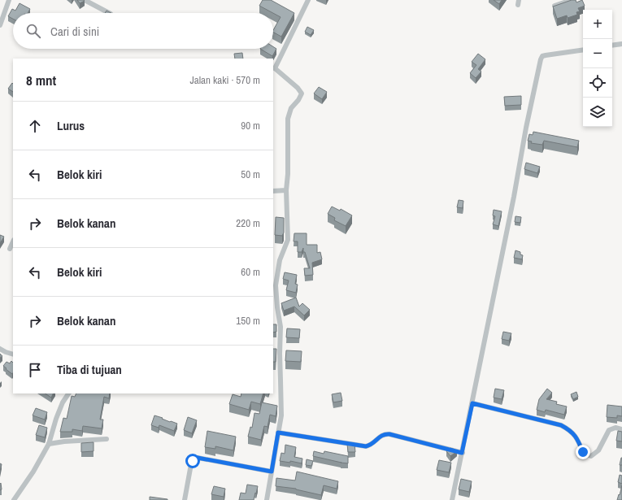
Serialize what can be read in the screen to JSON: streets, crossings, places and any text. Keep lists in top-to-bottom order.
{
  "page": {
    "map_buttons": ["+", "−"],
    "search": "Cari di sini",
    "heading": ["8 mnt", "Jalan kaki · 570 m"],
    "list": [
      ["Lurus", "90 m"],
      ["Belok kiri", "50 m"],
      ["Belok kanan", "220 m"],
      ["Belok kiri", "60 m"],
      ["Belok kanan", "150 m"],
      "Tiba di tujuan"
    ]
  }
}
